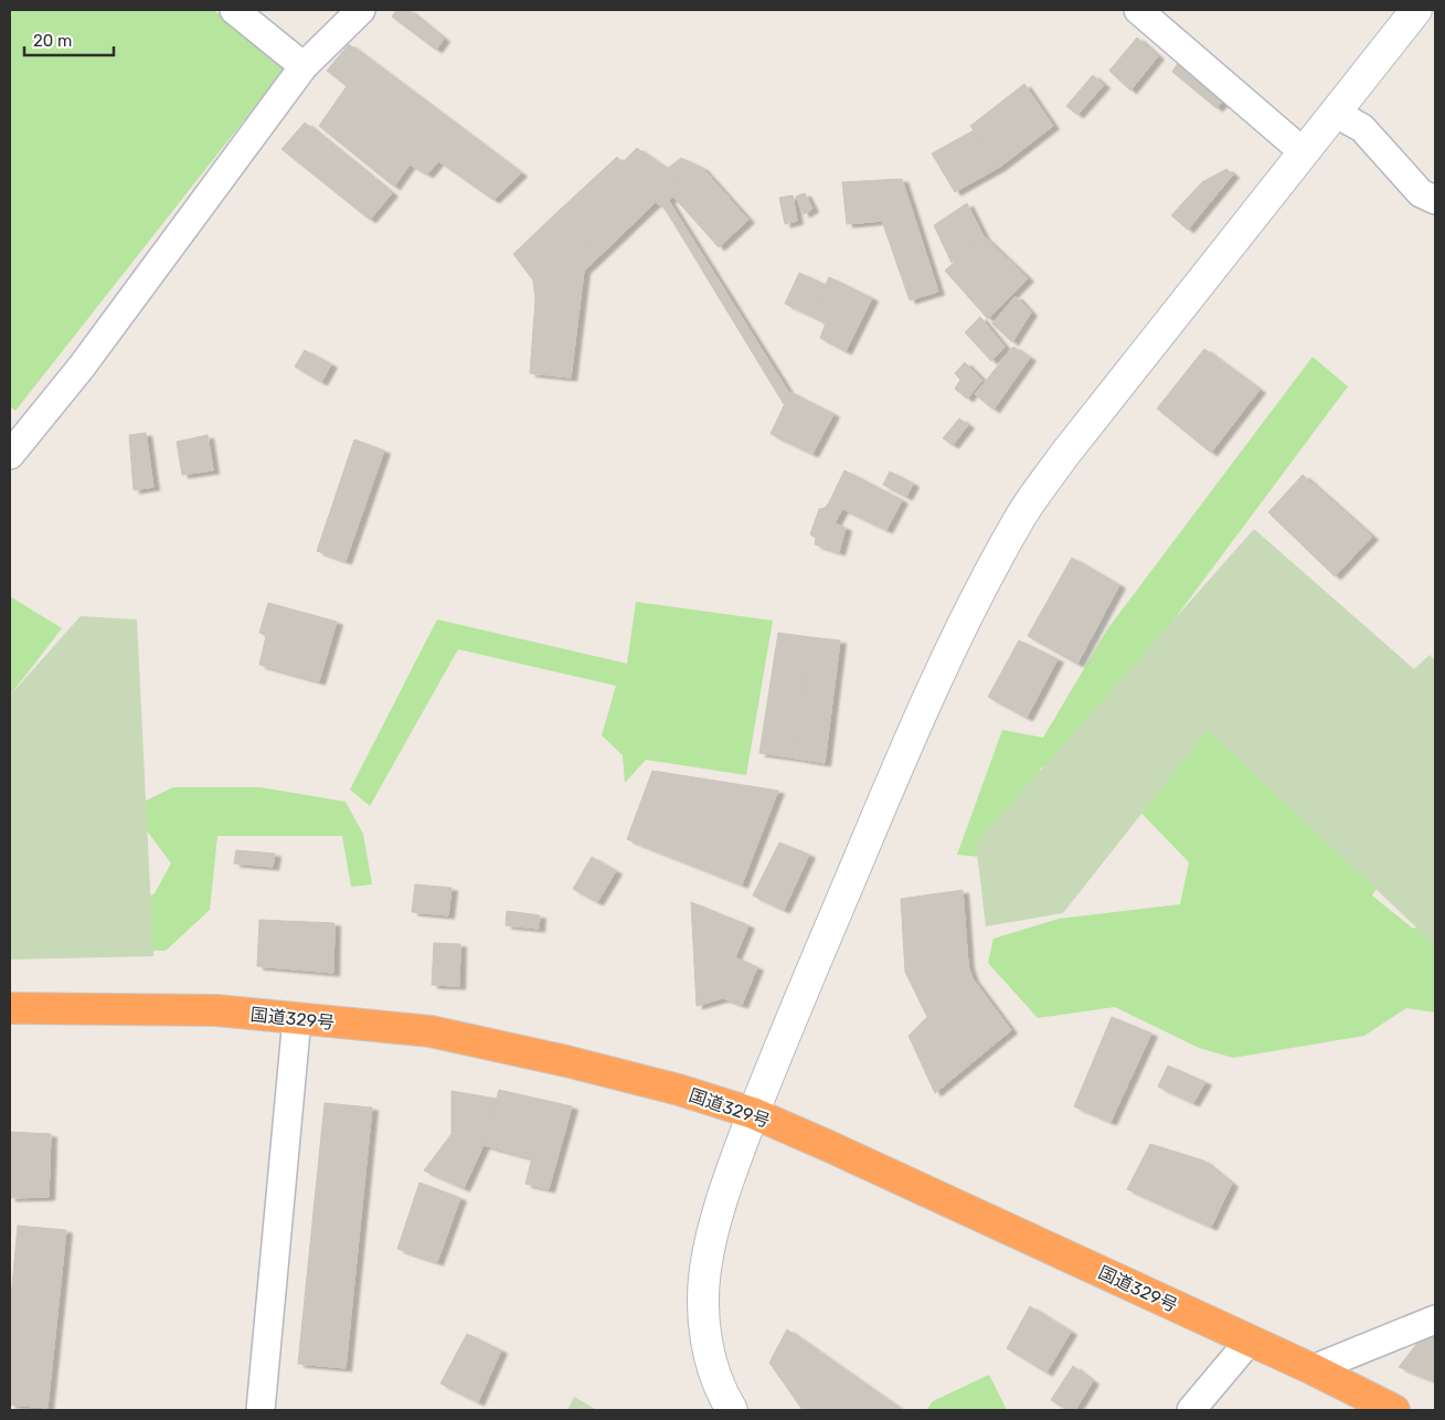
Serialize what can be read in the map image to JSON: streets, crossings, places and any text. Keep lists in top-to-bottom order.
{
  "streets": {
    "highway": ["国道329号"]
  },
  "scale_bar": "20 m"
}
